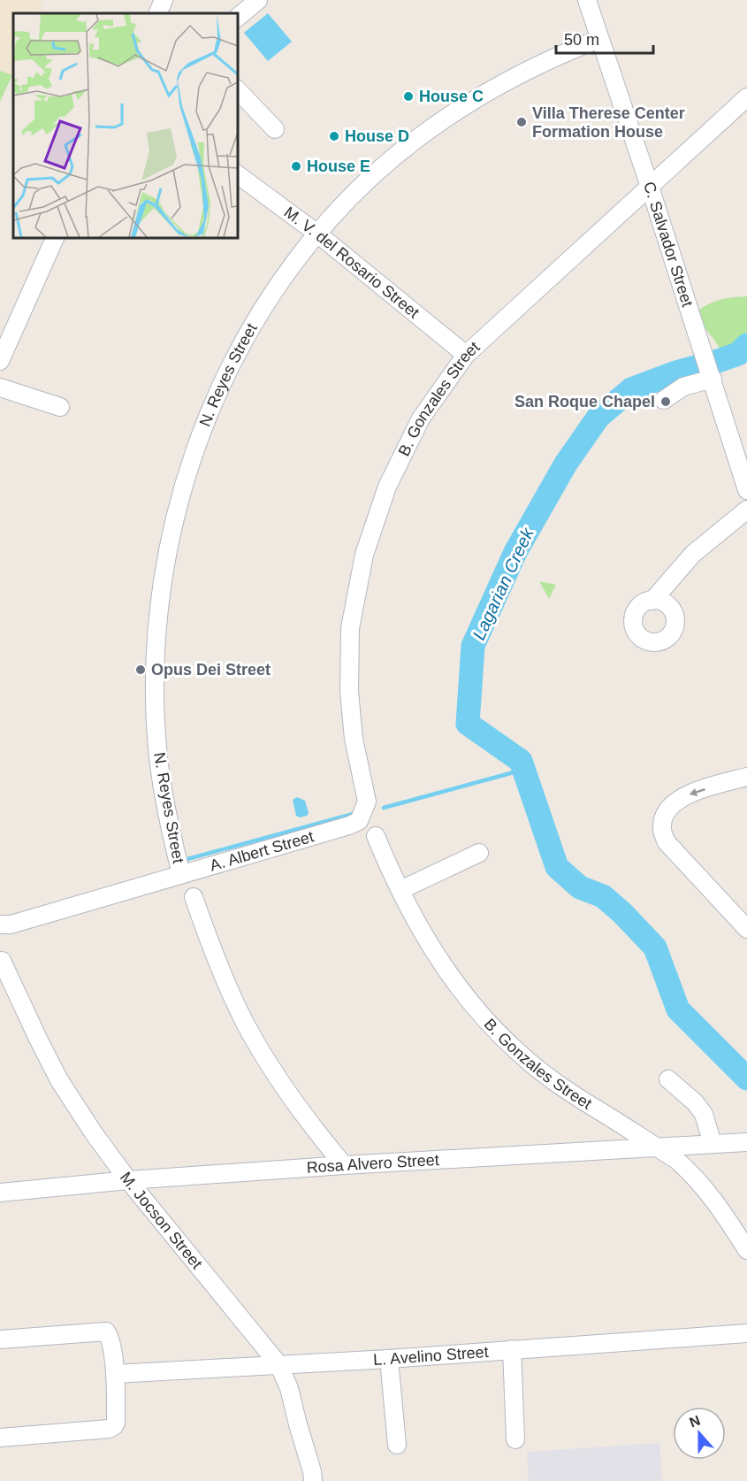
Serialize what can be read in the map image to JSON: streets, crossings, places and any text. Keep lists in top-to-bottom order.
{
  "streets": {
    "street": [
      "C. Salvador Street",
      "M. V. del Rosario Street",
      "N. Reyes Street",
      "B. Gonzales Street",
      "A. Albert Street",
      "Rosa Alvero Street",
      "M. Jocson Street",
      "L. Avelino Street"
    ]
  },
  "crossings": [
    ["C. Salvador Street", "N. Reyes Street"],
    ["C. Salvador Street", "B. Gonzales Street"],
    ["M. V. del Rosario Street", "N. Reyes Street"],
    ["M. V. del Rosario Street", "B. Gonzales Street"],
    ["N. Reyes Street", "A. Albert Street"],
    ["B. Gonzales Street", "A. Albert Street"],
    ["B. Gonzales Street", "Rosa Alvero Street"],
    ["Rosa Alvero Street", "M. Jocson Street"],
    ["M. Jocson Street", "L. Avelino Street"]
  ],
  "water": ["Lagarian Creek"],
  "places": [
    "House C",
    "Villa Therese Center Formation House",
    "House D",
    "House E",
    "San Roque Chapel",
    "Opus Dei Street"
  ],
  "scale_bar": "50 m",
  "north": "top"
}
